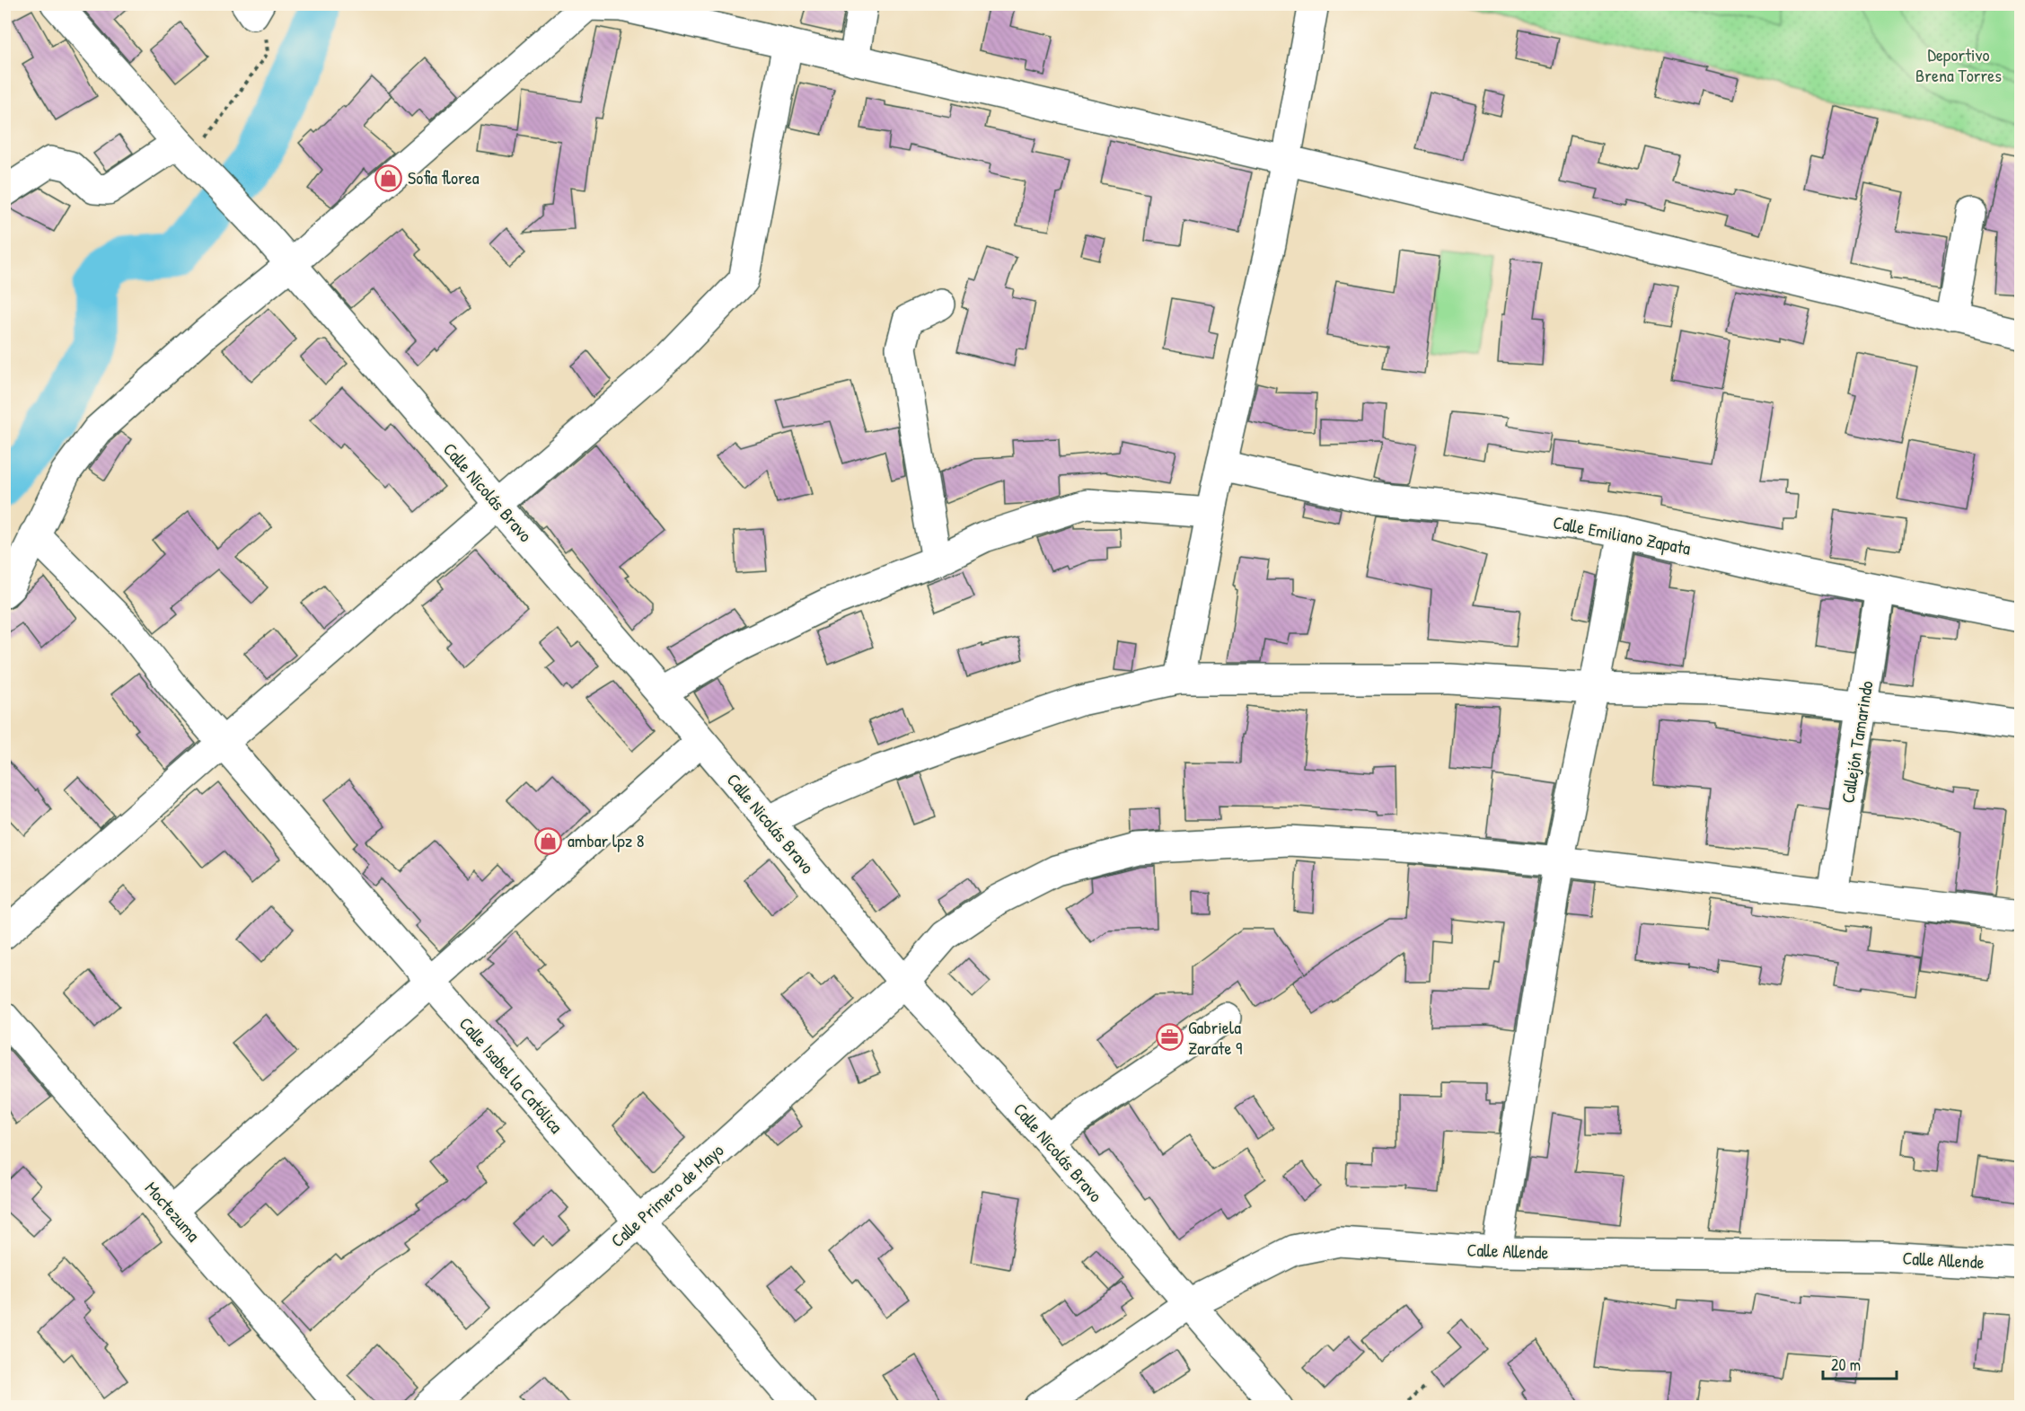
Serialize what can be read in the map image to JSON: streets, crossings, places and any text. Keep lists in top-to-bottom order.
{
  "streets": {
    "street": [
      "Calle Nicolás Bravo",
      "Calle Emiliano Zapata",
      "Callejón Tamarindo",
      "Calle Isabel la Católica",
      "Calle Primero de Mayo",
      "Moctezuma",
      "Calle Allende"
    ]
  },
  "crossings": [
    ["Calle Nicolás Bravo", "Calle Primero de Mayo"],
    ["Calle Nicolás Bravo", "Calle Allende"],
    ["Calle Emiliano Zapata", "Callejón Tamarindo"],
    ["Callejón Tamarindo", "Calle Primero de Mayo"],
    ["Calle Isabel la Católica", "Calle Primero de Mayo"]
  ],
  "parks": ["Deportivo Brena Torres"],
  "places": {
    "shop": ["Sofia florea", "ambar lpz 8"],
    "office": ["Gabriela Zarate 9"]
  },
  "scale_bar": "20 m"
}
